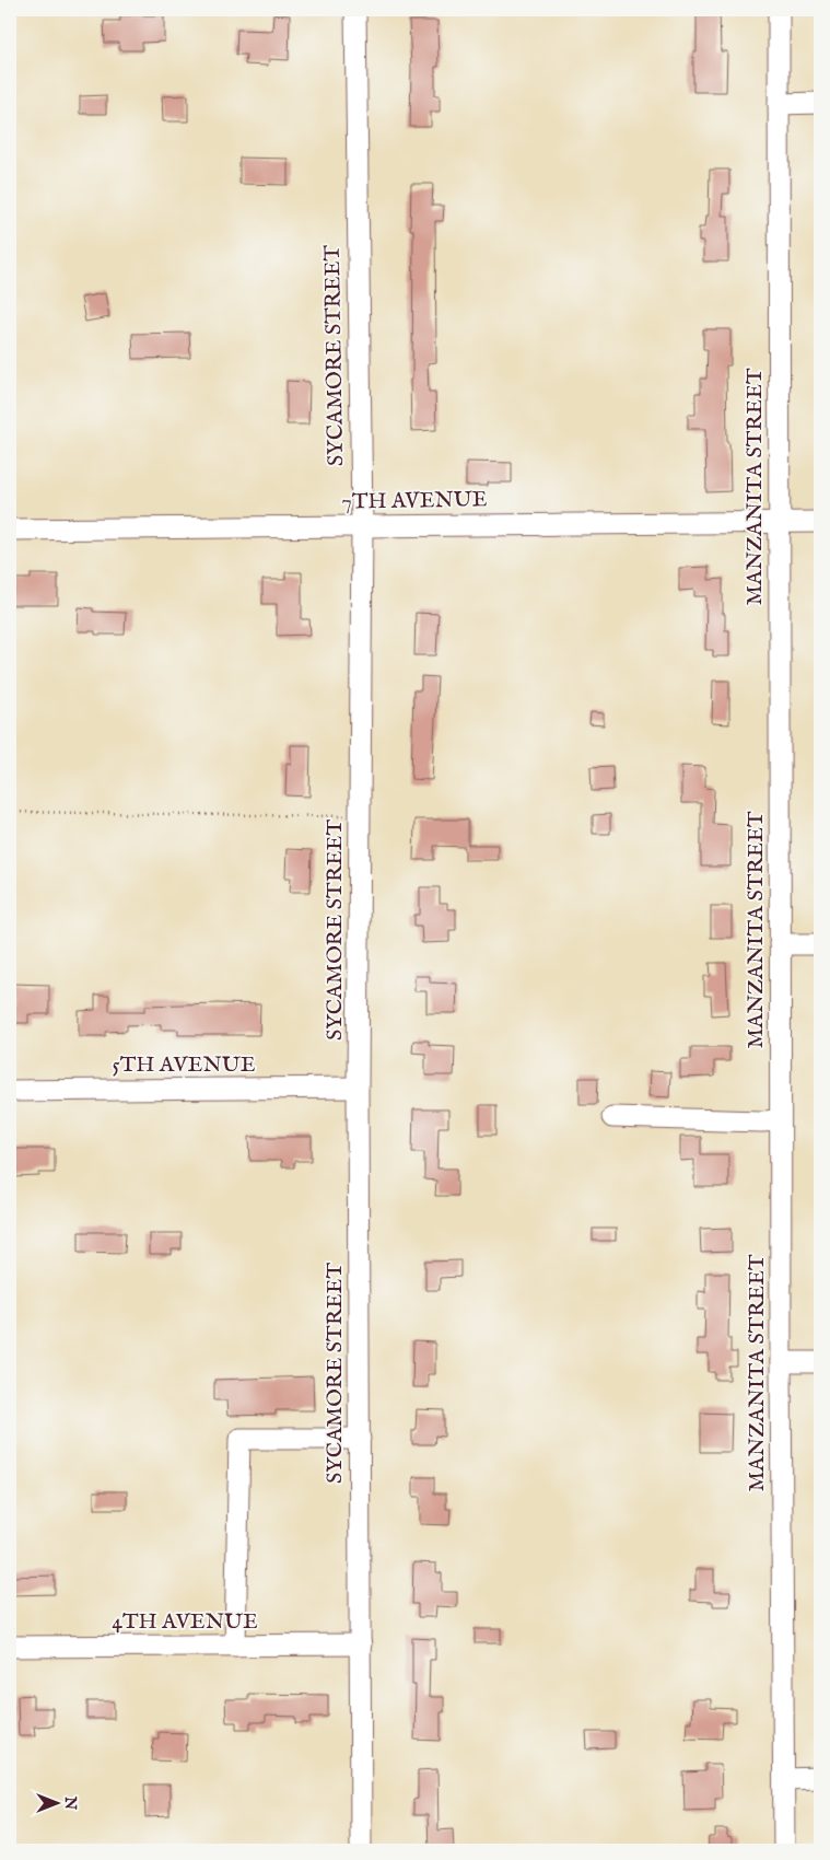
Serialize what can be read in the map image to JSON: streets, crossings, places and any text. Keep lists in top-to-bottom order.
{
  "streets": {
    "street": [
      "SYCAMORE STREET",
      "MANZANITA STREET",
      "7TH AVENUE",
      "5TH AVENUE",
      "4TH AVENUE"
    ]
  },
  "crossings": [
    ["SYCAMORE STREET", "7TH AVENUE"],
    ["SYCAMORE STREET", "5TH AVENUE"],
    ["SYCAMORE STREET", "4TH AVENUE"],
    ["MANZANITA STREET", "7TH AVENUE"]
  ],
  "north": "right"
}
